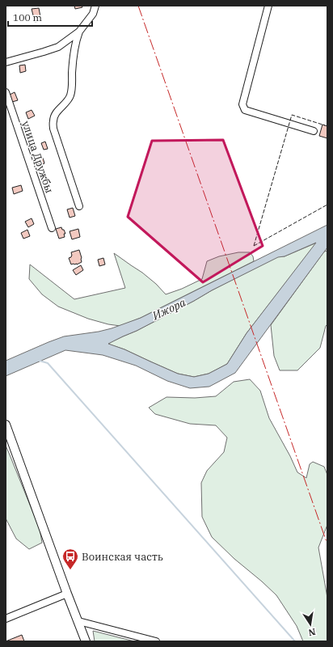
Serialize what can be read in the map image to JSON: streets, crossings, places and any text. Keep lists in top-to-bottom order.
{
  "streets": {
    "street": ["улица Дружбы"]
  },
  "water": ["Ижора"],
  "places": {
    "bus stop": ["Воинская часть"]
  },
  "scale_bar": "100 m",
  "north": "bottom"
}
